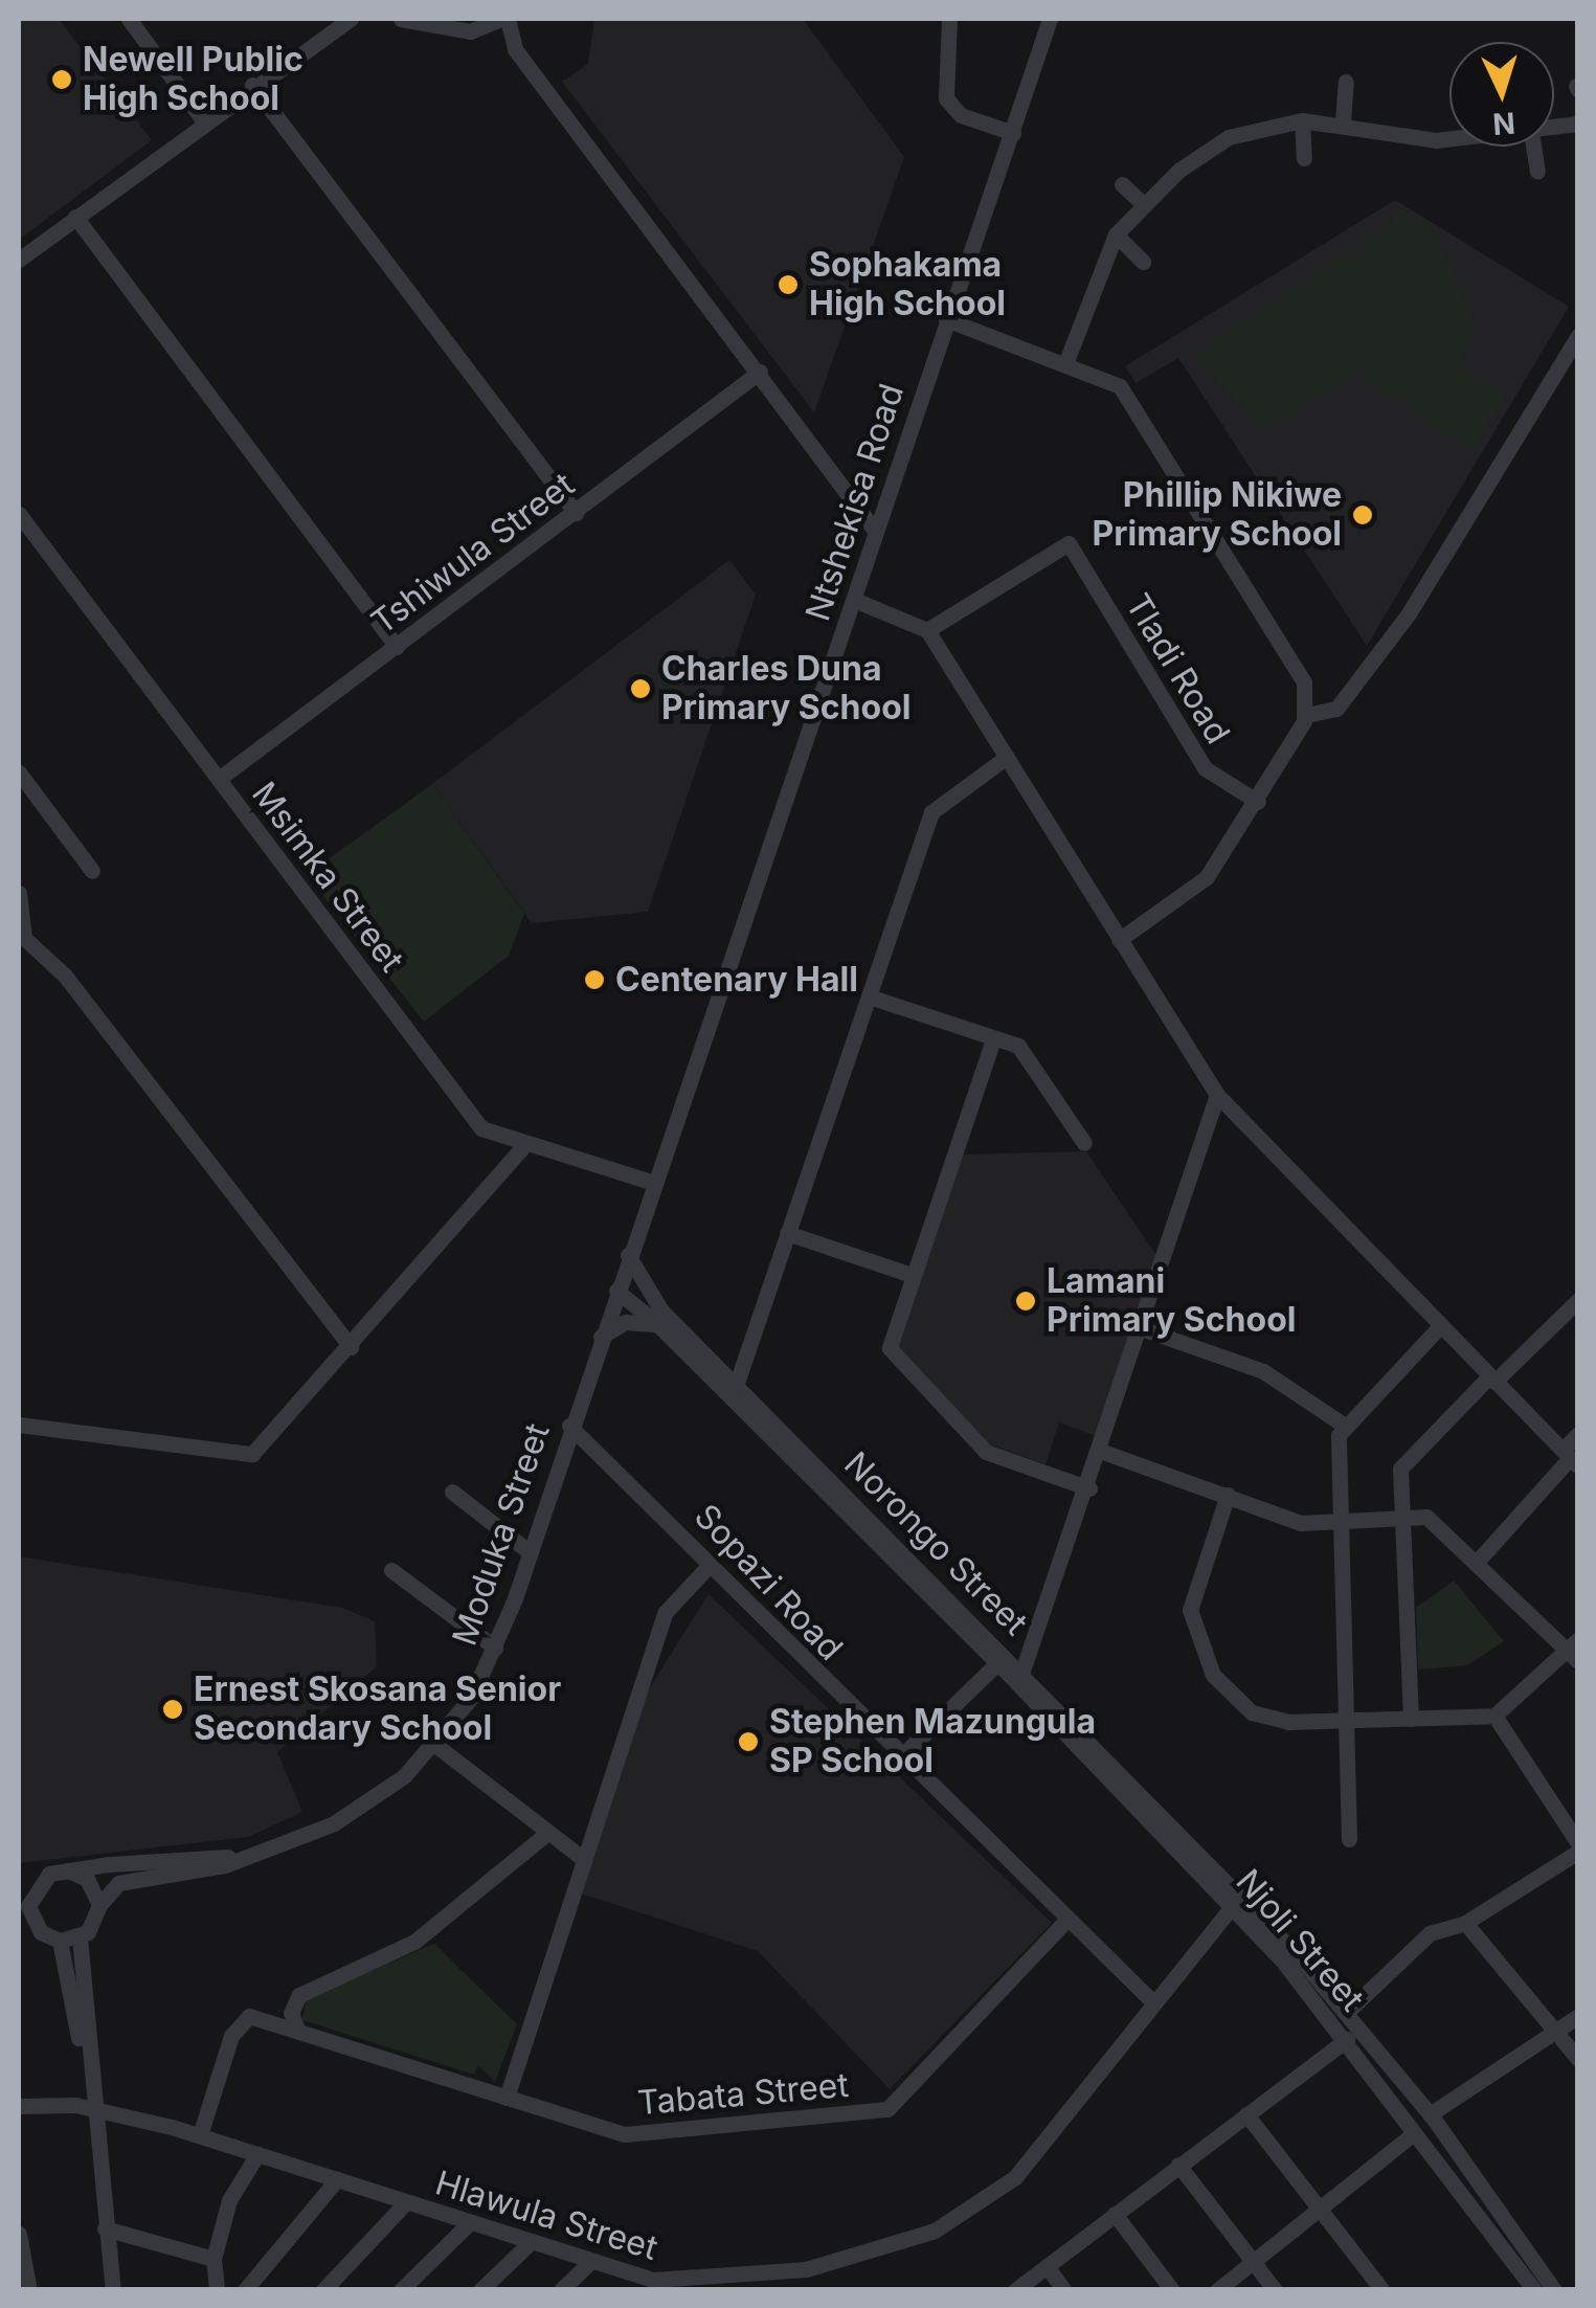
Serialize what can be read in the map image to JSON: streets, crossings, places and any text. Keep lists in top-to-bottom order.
{
  "streets": {
    "street": [
      "Ntshekisa Road",
      "Tshiwula Street",
      "Tladi Road",
      "Msimka Street",
      "Moduka Street",
      "Norongo Street",
      "Sopazi Road",
      "Njoli Street",
      "Tabata Street",
      "Hlawula Street"
    ]
  },
  "crossings": [
    ["Ntshekisa Road", "Msimka Street"],
    ["Ntshekisa Road", "Moduka Street"],
    ["Tshiwula Street", "Msimka Street"],
    ["Msimka Street", "Moduka Street"],
    ["Moduka Street", "Norongo Street"],
    ["Moduka Street", "Sopazi Road"],
    ["Norongo Street", "Njoli Street"],
    ["Sopazi Road", "Tabata Street"],
    ["Sopazi Road", "Hlawula Street"],
    ["Njoli Street", "Hlawula Street"],
    ["Tabata Street", "Hlawula Street"]
  ],
  "places": [
    "Newell Public High School",
    "Sophakama High School",
    "Phillip Nikiwe Primary School",
    "Charles Duna Primary School",
    "Centenary Hall",
    "Lamani Primary School",
    "Ernest Skosana Senior Secondary School",
    "Stephen Mazungula SP School"
  ],
  "north": "bottom"
}
